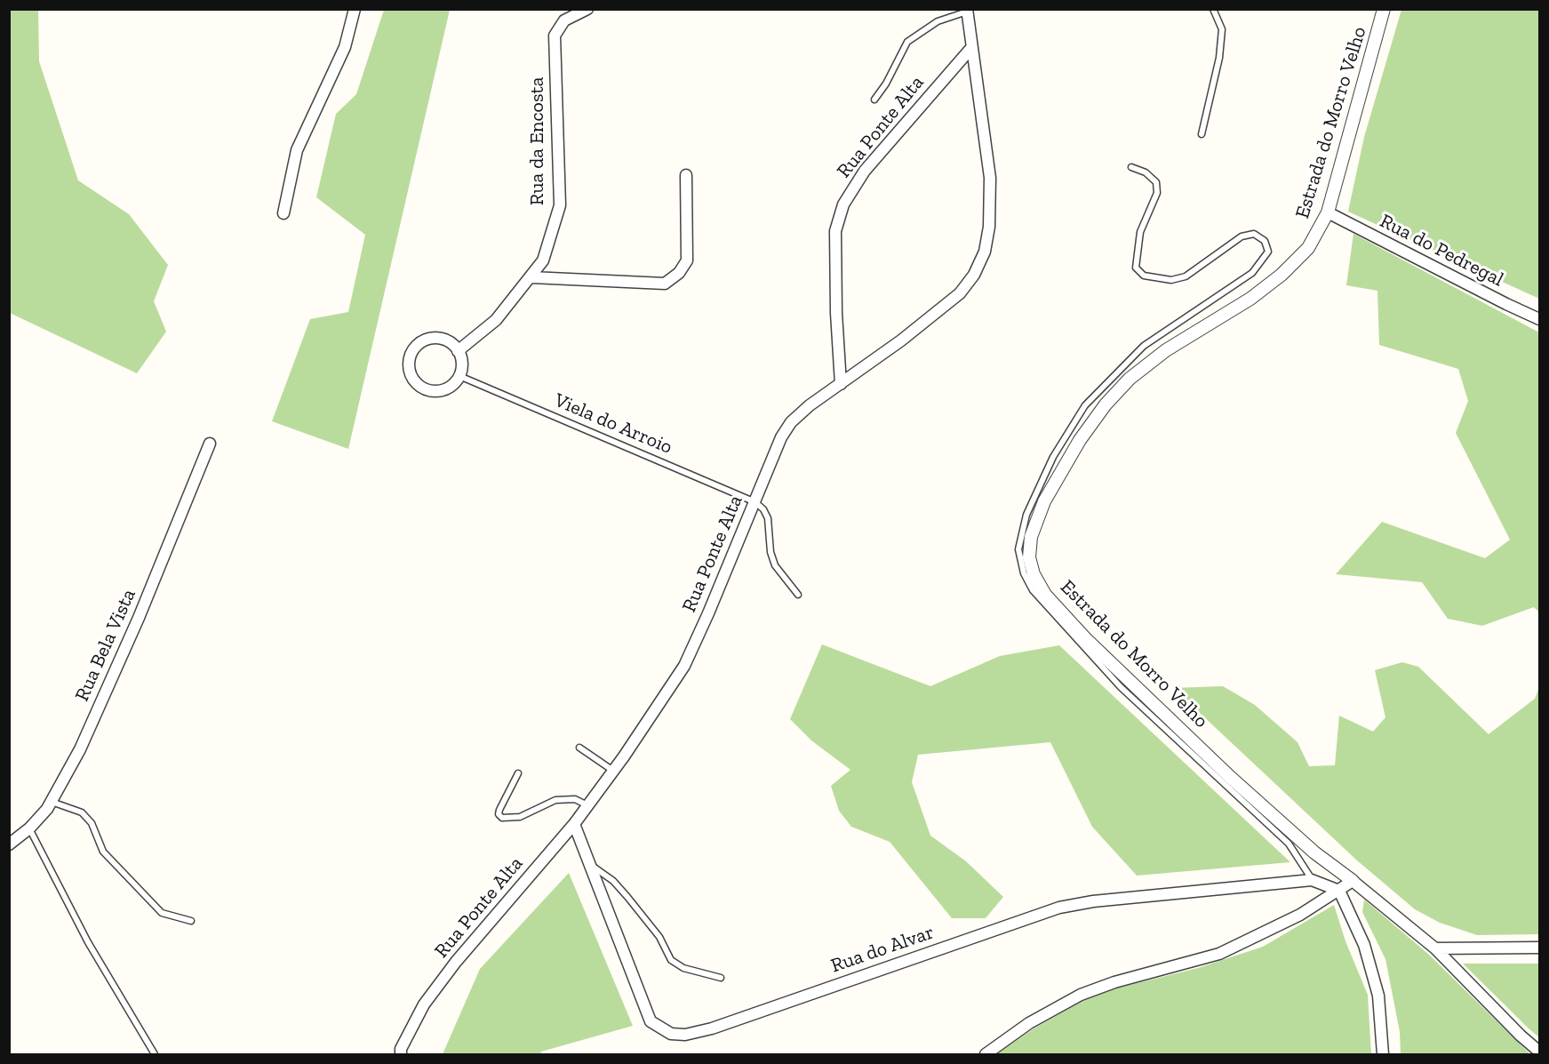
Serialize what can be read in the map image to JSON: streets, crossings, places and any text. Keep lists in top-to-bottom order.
{
  "streets": {
    "street": [
      "Estrada do Morro Velho",
      "Rua Ponte Alta",
      "Rua da Encosta",
      "Rua do Pedregal",
      "Rua Bela Vista",
      "Rua do Alvar"
    ],
    "lane": ["Viela do Arroio"]
  },
  "crossings": [
    ["Estrada do Morro Velho", "Rua do Pedregal"],
    ["Rua Ponte Alta", "Viela do Arroio"],
    ["Rua Ponte Alta", "Rua do Alvar"],
    ["Rua da Encosta", "Viela do Arroio"]
  ]
}
